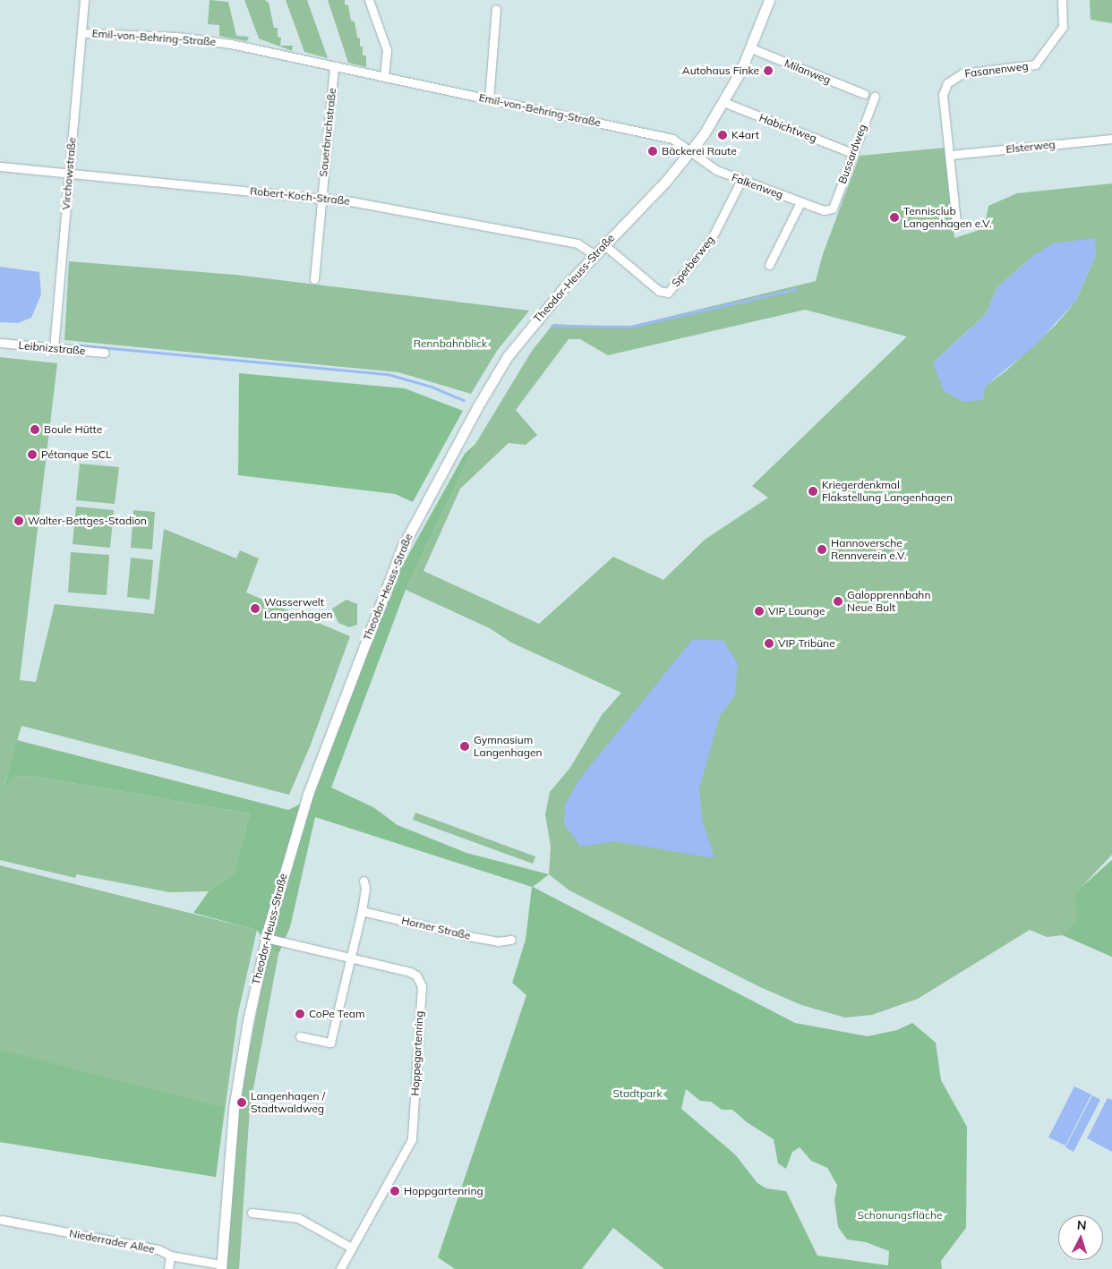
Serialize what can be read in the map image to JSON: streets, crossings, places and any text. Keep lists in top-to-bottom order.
{
  "streets": {
    "street": [
      "Emil-von-Behring-Straße",
      "Fasanenweg",
      "Milanweg",
      "Habichtweg",
      "Sauerbruchstraße",
      "Elsterweg",
      "Bussardweg",
      "Virchowstraße",
      "Falkenweg",
      "Robert-Koch-Straße",
      "Sperberweg",
      "Theodor-Heuss-Straße",
      "Leibnizstraße",
      "Horner Straße",
      "Hoppegartenring",
      "Niederrader Allee"
    ]
  },
  "crossings": [
    ["Emil-von-Behring-Straße", "Sauerbruchstraße"],
    ["Emil-von-Behring-Straße", "Virchowstraße"],
    ["Emil-von-Behring-Straße", "Falkenweg"],
    ["Emil-von-Behring-Straße", "Theodor-Heuss-Straße"],
    ["Fasanenweg", "Elsterweg"],
    ["Milanweg", "Theodor-Heuss-Straße"],
    ["Habichtweg", "Bussardweg"],
    ["Habichtweg", "Theodor-Heuss-Straße"],
    ["Sauerbruchstraße", "Robert-Koch-Straße"],
    ["Bussardweg", "Falkenweg"],
    ["Virchowstraße", "Robert-Koch-Straße"],
    ["Virchowstraße", "Leibnizstraße"],
    ["Falkenweg", "Sperberweg"],
    ["Falkenweg", "Theodor-Heuss-Straße"],
    ["Robert-Koch-Straße", "Theodor-Heuss-Straße"],
    ["Sperberweg", "Theodor-Heuss-Straße"],
    ["Theodor-Heuss-Straße", "Hoppegartenring"],
    ["Theodor-Heuss-Straße", "Niederrader Allee"]
  ],
  "parks": ["Rennbahnblick", "Stadtpark", "Schonungsfläche"],
  "places": [
    "Autohaus Finke",
    "K4art",
    "Bäckerei Raute",
    "Tennisclub Langenhagen e.V.",
    "Boule Hütte",
    "Pétanque SCL",
    "Kriegerdenkmal Flakstellung Langenhagen",
    "Walter-Bettges-Stadion",
    "Hannoversche Rennverein e.V.",
    "Galopprennbahn Neue Bult",
    "Wasserwelt Langenhagen",
    "VIP Lounge",
    "VIP Tribüne",
    "Gymnasium Langenhagen",
    "CoPe Team",
    "Langenhagen / Stadtwaldweg",
    "Hoppgartenring"
  ],
  "north": "top"
}
